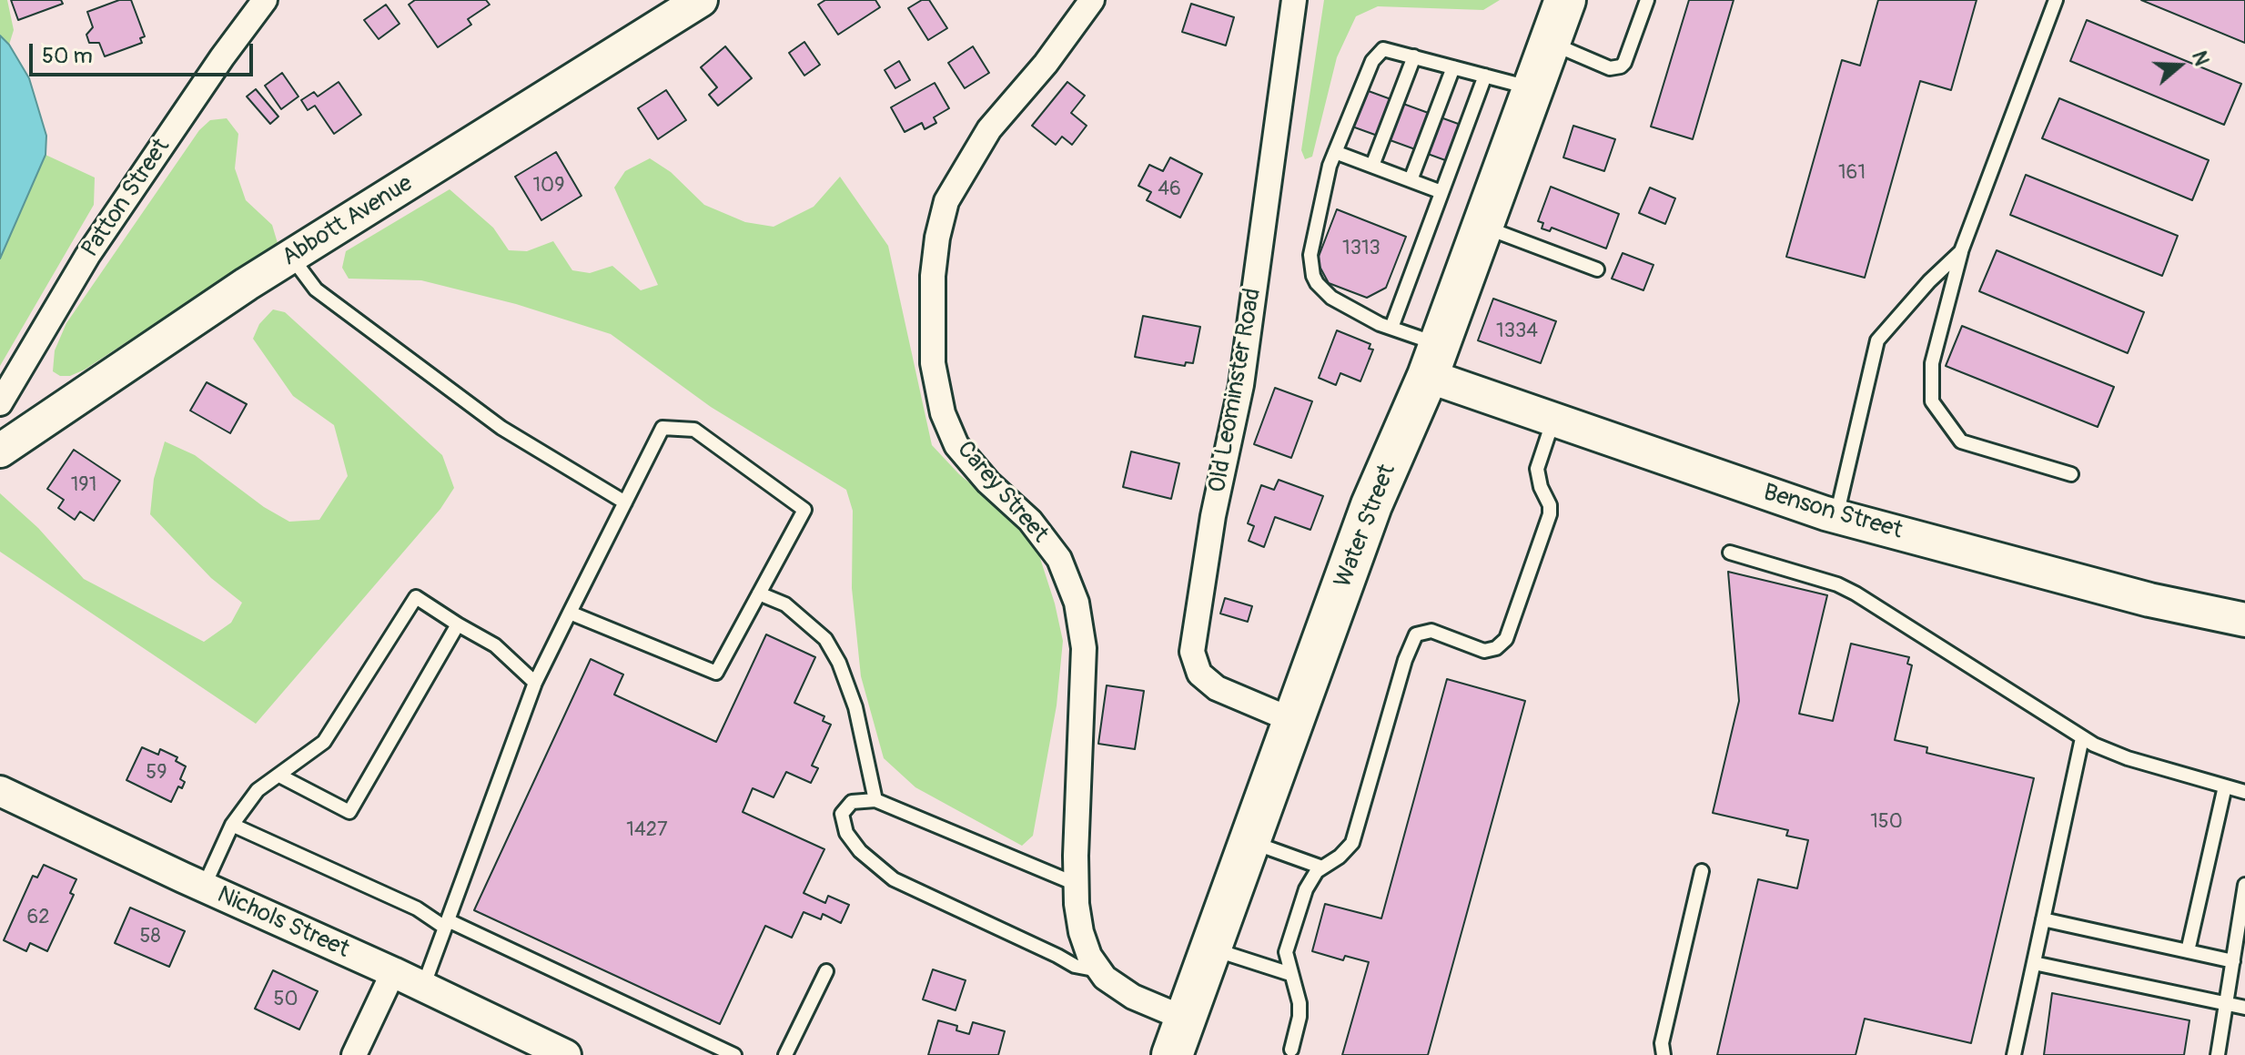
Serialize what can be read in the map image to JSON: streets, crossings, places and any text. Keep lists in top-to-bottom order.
{
  "streets": {
    "highway": ["Water Street"],
    "main road": ["Abbott Avenue", "Benson Street"],
    "street": [
      "Patton Street",
      "Old Leominster Road",
      "Carey Street",
      "Nichols Street"
    ]
  },
  "crossings": [
    ["Old Leominster Road", "Water Street"],
    ["Carey Street", "Water Street"],
    ["Benson Street", "Water Street"]
  ],
  "house_numbers": [
    "161",
    "109",
    "46",
    "1313",
    "1334",
    "191",
    "59",
    "150",
    "1427",
    "62",
    "58",
    "50"
  ],
  "scale_bar": "50 m",
  "north": "right"
}
